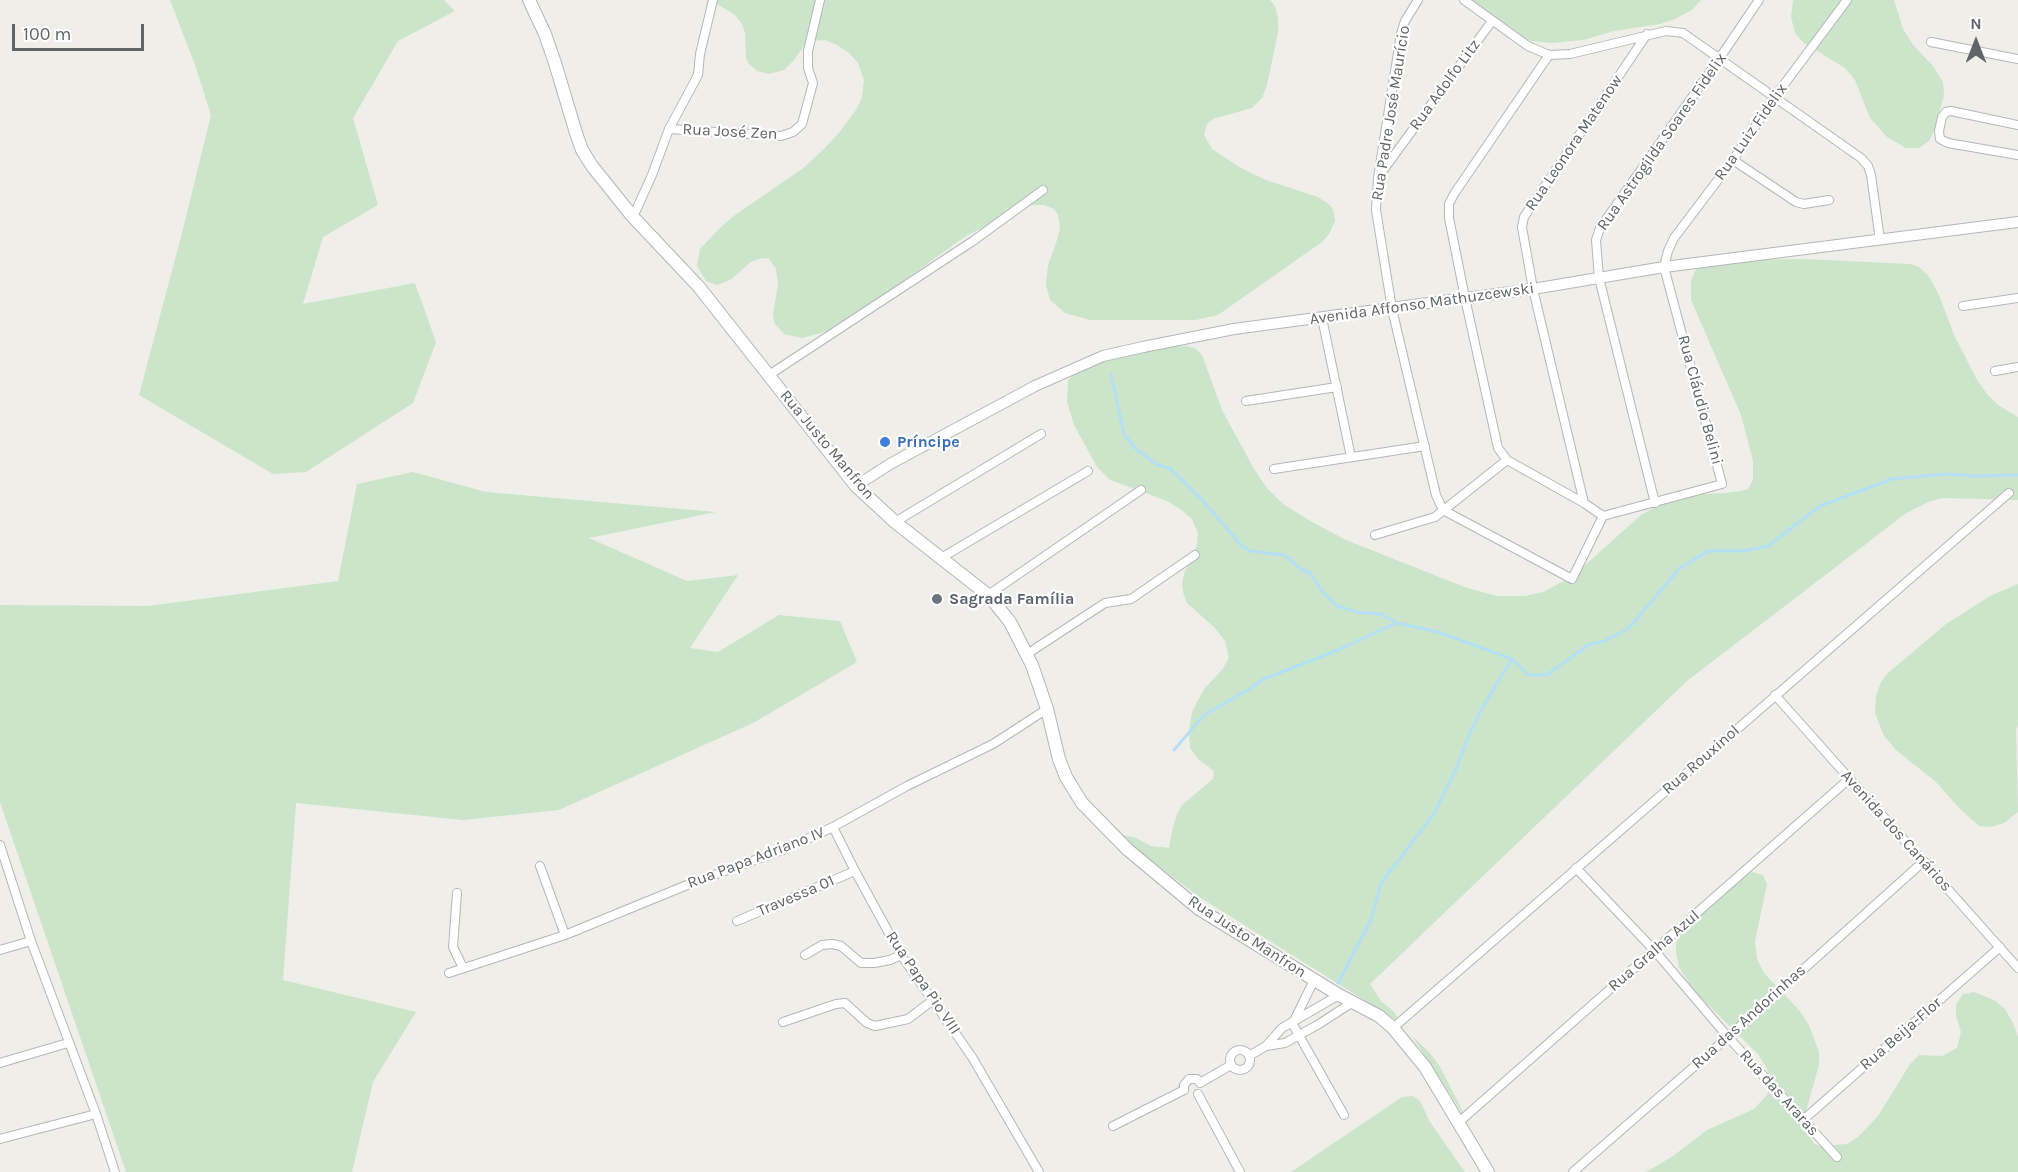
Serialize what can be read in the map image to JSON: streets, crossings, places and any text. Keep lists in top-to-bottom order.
{
  "streets": {
    "main road": ["Rua Justo Manfron"],
    "street": [
      "Rua Adolfo Litz",
      "Rua Padre José Maurício",
      "Rua José Zen",
      "Rua Luiz Fidelix",
      "Rua Astrogilda Soares Fidelix",
      "Rua Leonora Matenow",
      "Avenida Affonso Mathuzcewski",
      "Rua Cláudio Belini",
      "Rua Rouxinol",
      "Avenida dos Canários",
      "Rua Papa Adriano IV",
      "Travessa 01",
      "Rua Gralha Azul",
      "Rua Papa Pio VIII",
      "Rua das Andorinhas",
      "Rua Beija-Flor",
      "Rua das Araras"
    ]
  },
  "crossings": [
    ["Rua Adolfo Litz", "Rua Padre José Maurício"],
    ["Rua Padre José Maurício", "Avenida Affonso Mathuzcewski"],
    ["Rua Luiz Fidelix", "Avenida Affonso Mathuzcewski"],
    ["Rua Luiz Fidelix", "Rua Cláudio Belini"],
    ["Rua Astrogilda Soares Fidelix", "Avenida Affonso Mathuzcewski"],
    ["Rua Astrogilda Soares Fidelix", "Rua Cláudio Belini"],
    ["Rua Leonora Matenow", "Avenida Affonso Mathuzcewski"],
    ["Avenida Affonso Mathuzcewski", "Rua Cláudio Belini"],
    ["Avenida Affonso Mathuzcewski", "Rua Justo Manfron"],
    ["Rua Justo Manfron", "Rua Rouxinol"],
    ["Rua Justo Manfron", "Rua Papa Adriano IV"],
    ["Rua Justo Manfron", "Rua Gralha Azul"],
    ["Rua Rouxinol", "Avenida dos Canários"],
    ["Rua Rouxinol", "Rua das Araras"],
    ["Avenida dos Canários", "Rua Gralha Azul"],
    ["Avenida dos Canários", "Rua das Andorinhas"],
    ["Avenida dos Canários", "Rua Beija-Flor"],
    ["Rua Papa Adriano IV", "Rua Papa Pio VIII"],
    ["Travessa 01", "Rua Papa Pio VIII"],
    ["Rua Gralha Azul", "Rua das Araras"],
    ["Rua das Andorinhas", "Rua das Araras"],
    ["Rua Beija-Flor", "Rua das Araras"]
  ],
  "places": ["Príncipe", "Sagrada Família"],
  "scale_bar": "100 m",
  "north": "top"
}
